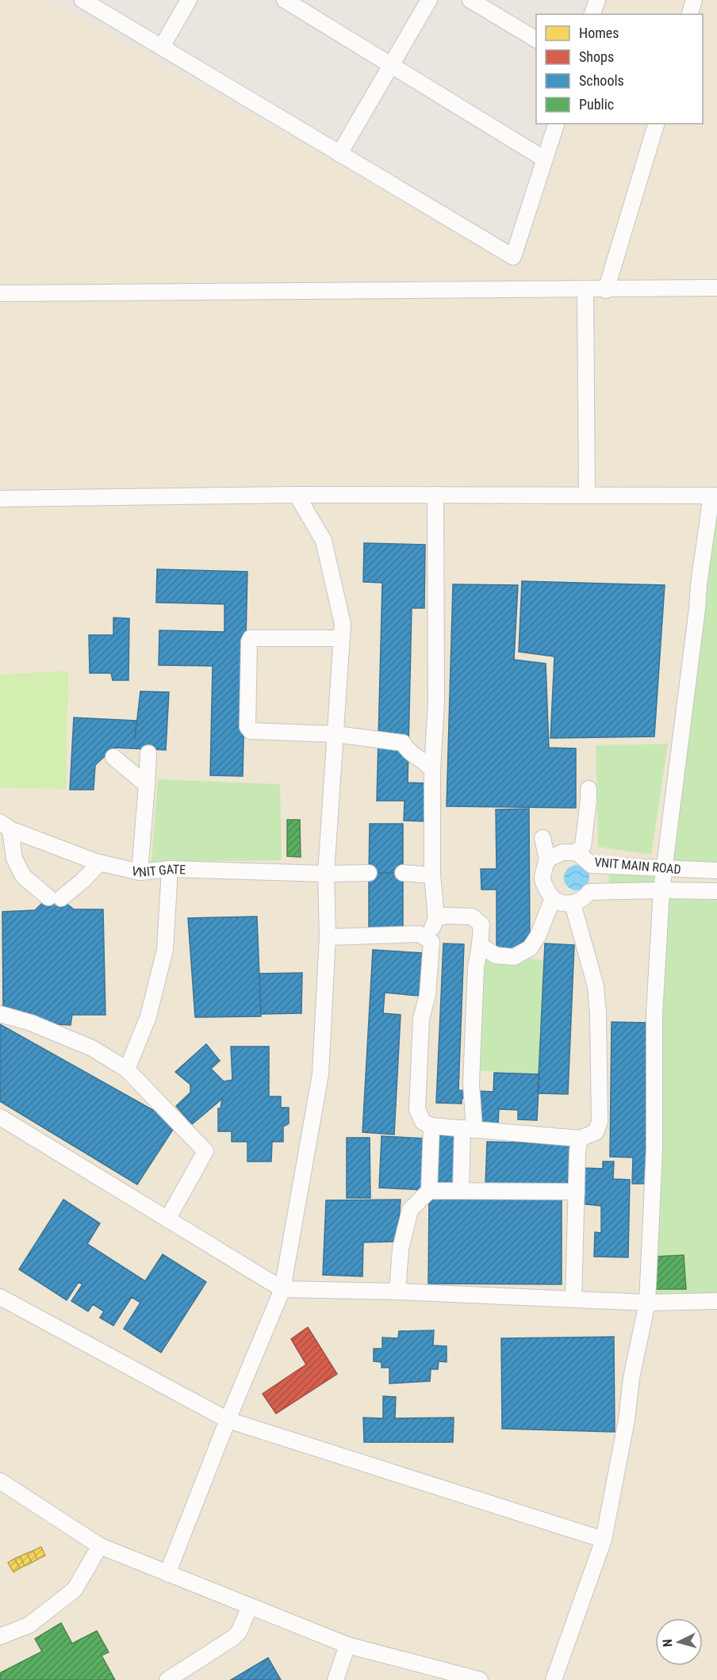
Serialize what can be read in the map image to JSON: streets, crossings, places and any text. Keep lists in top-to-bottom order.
{
  "streets": {
    "street": ["VNIT MAIN ROAD", "VNIT GATE"]
  },
  "legend": [
    "Homes",
    "Shops",
    "Schools",
    "Public"
  ],
  "north": "left"
}
